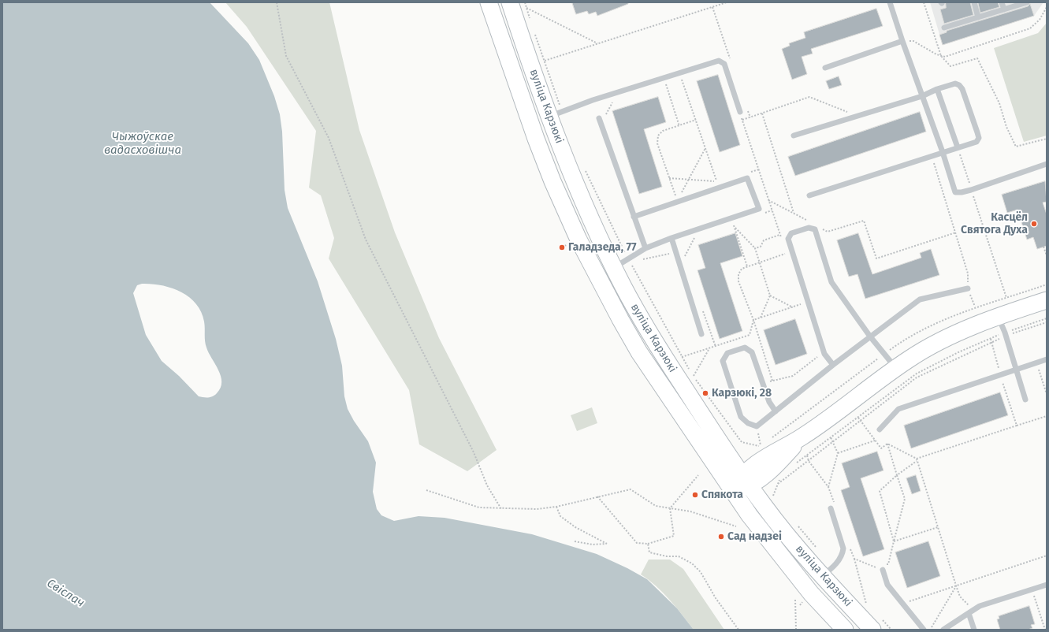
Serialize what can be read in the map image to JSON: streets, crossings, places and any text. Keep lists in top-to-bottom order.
{
  "streets": {
    "street": ["вуліца Карзюкі"]
  },
  "water": ["Чыжоўскае вадасховішча", "Свіслач"],
  "places": [
    "Касцёл Святога Духа",
    "Галадзеда, 77",
    "Карзюкі, 28",
    "Спякота",
    "Сад надзеі"
  ]
}
